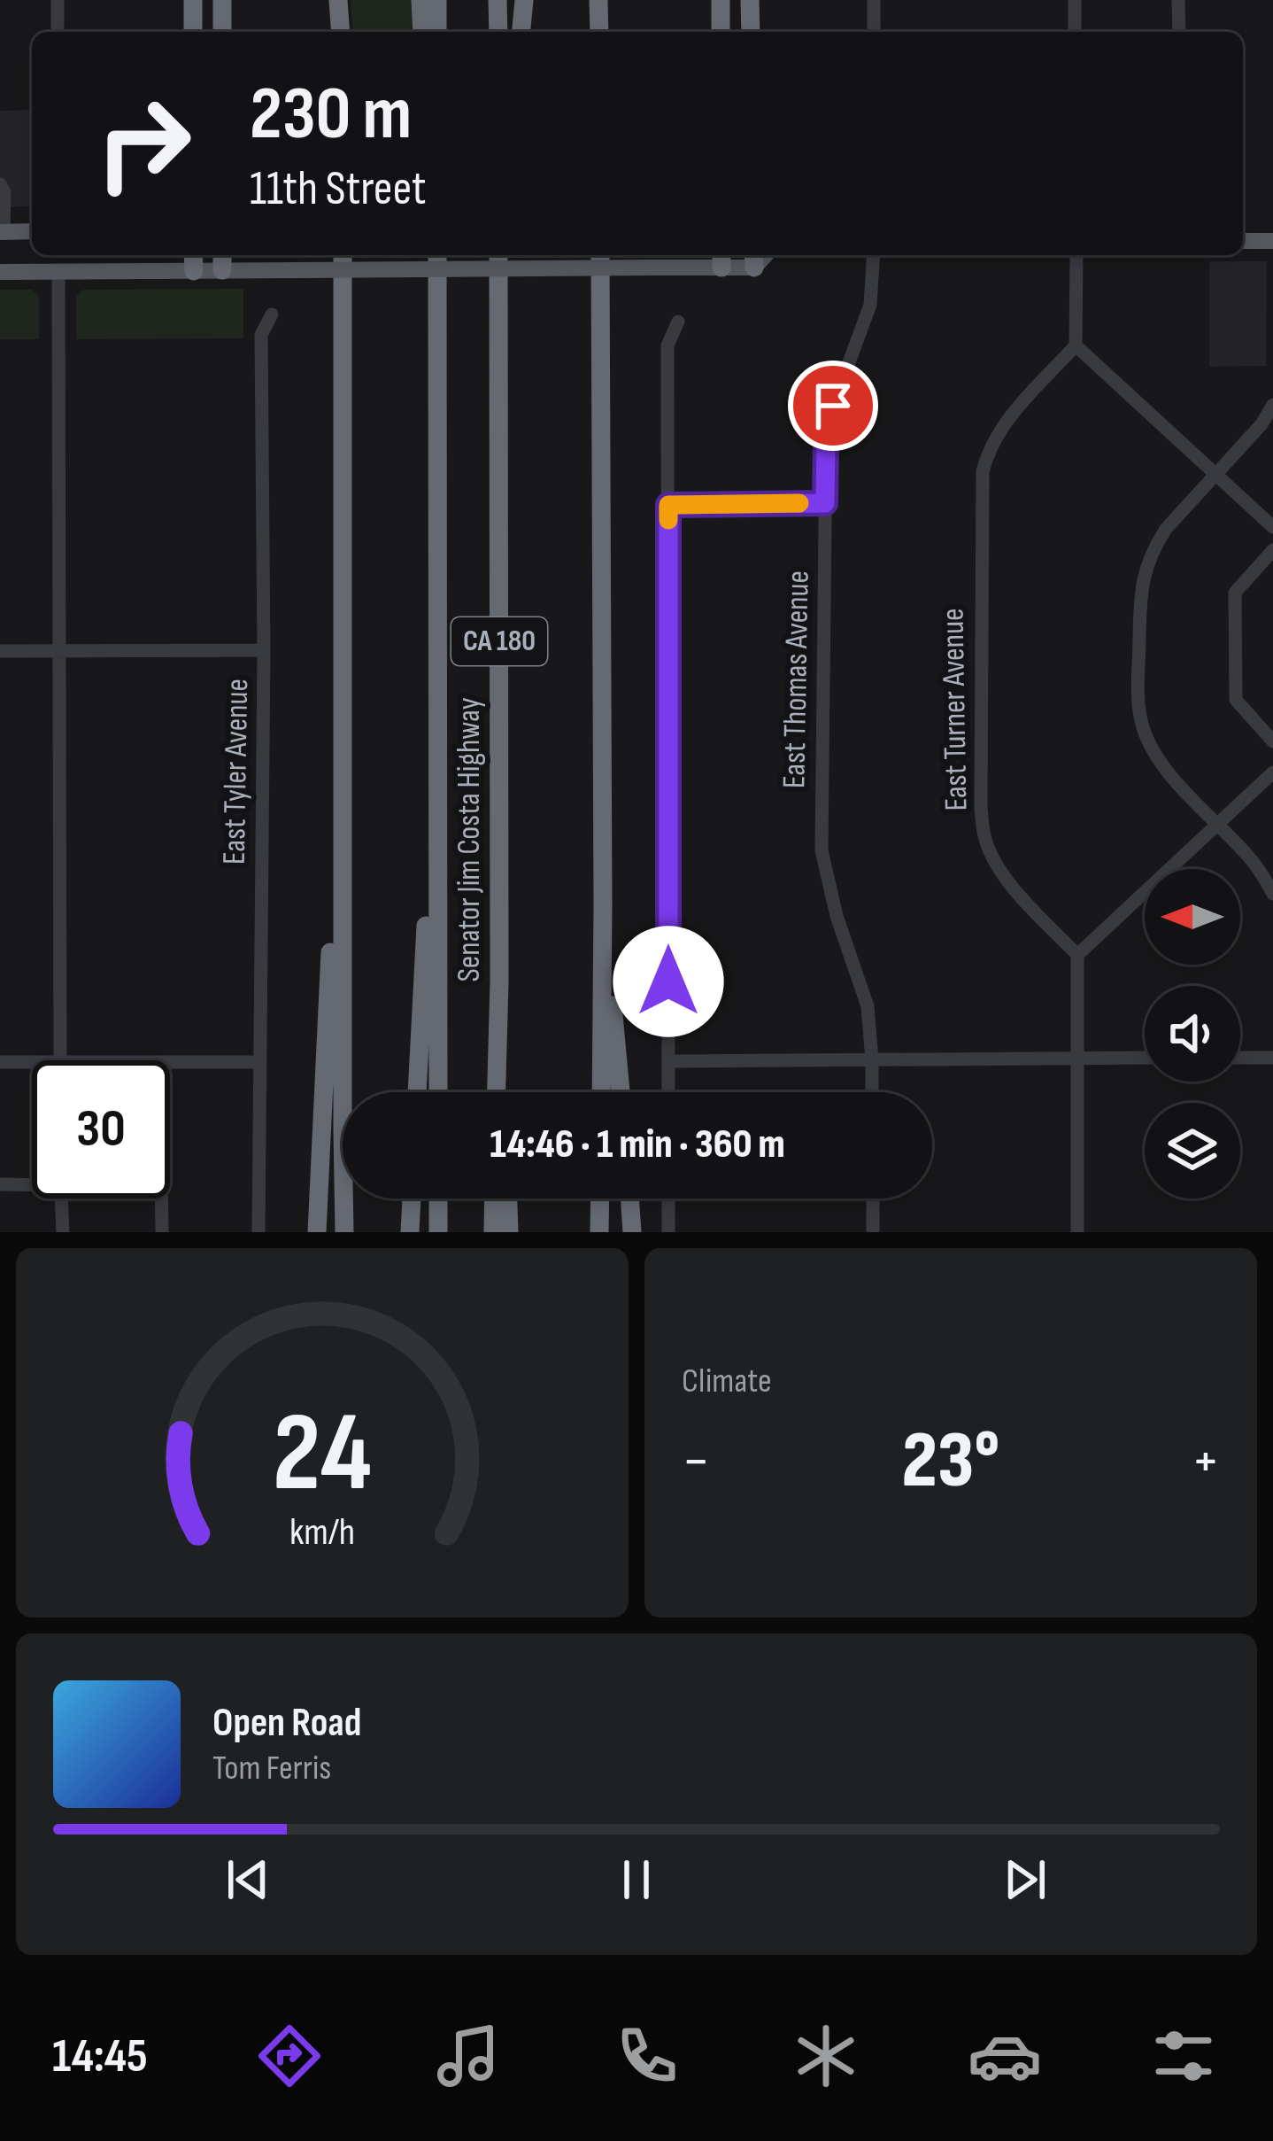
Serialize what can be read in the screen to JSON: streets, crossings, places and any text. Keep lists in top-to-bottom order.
{
  "streets": {
    "highway": ["CA 180", "Senator Jim Costa Highway"],
    "street": ["East Thomas Avenue", "East Turner Avenue", "East Tyler Avenue"]
  },
  "north": "left",
  "page": {
    "turn": ["230 m", "11th Street"],
    "limit": "30",
    "trip": "14:46 · 1 min · 360 m",
    "tile": "Climate",
    "heat": ["−", "23°", "+"],
    "song": ["Open Road", "Tom Ferris"],
    "tabs": "14:45",
    "gauge": ["24", "km/h"]
  }
}
